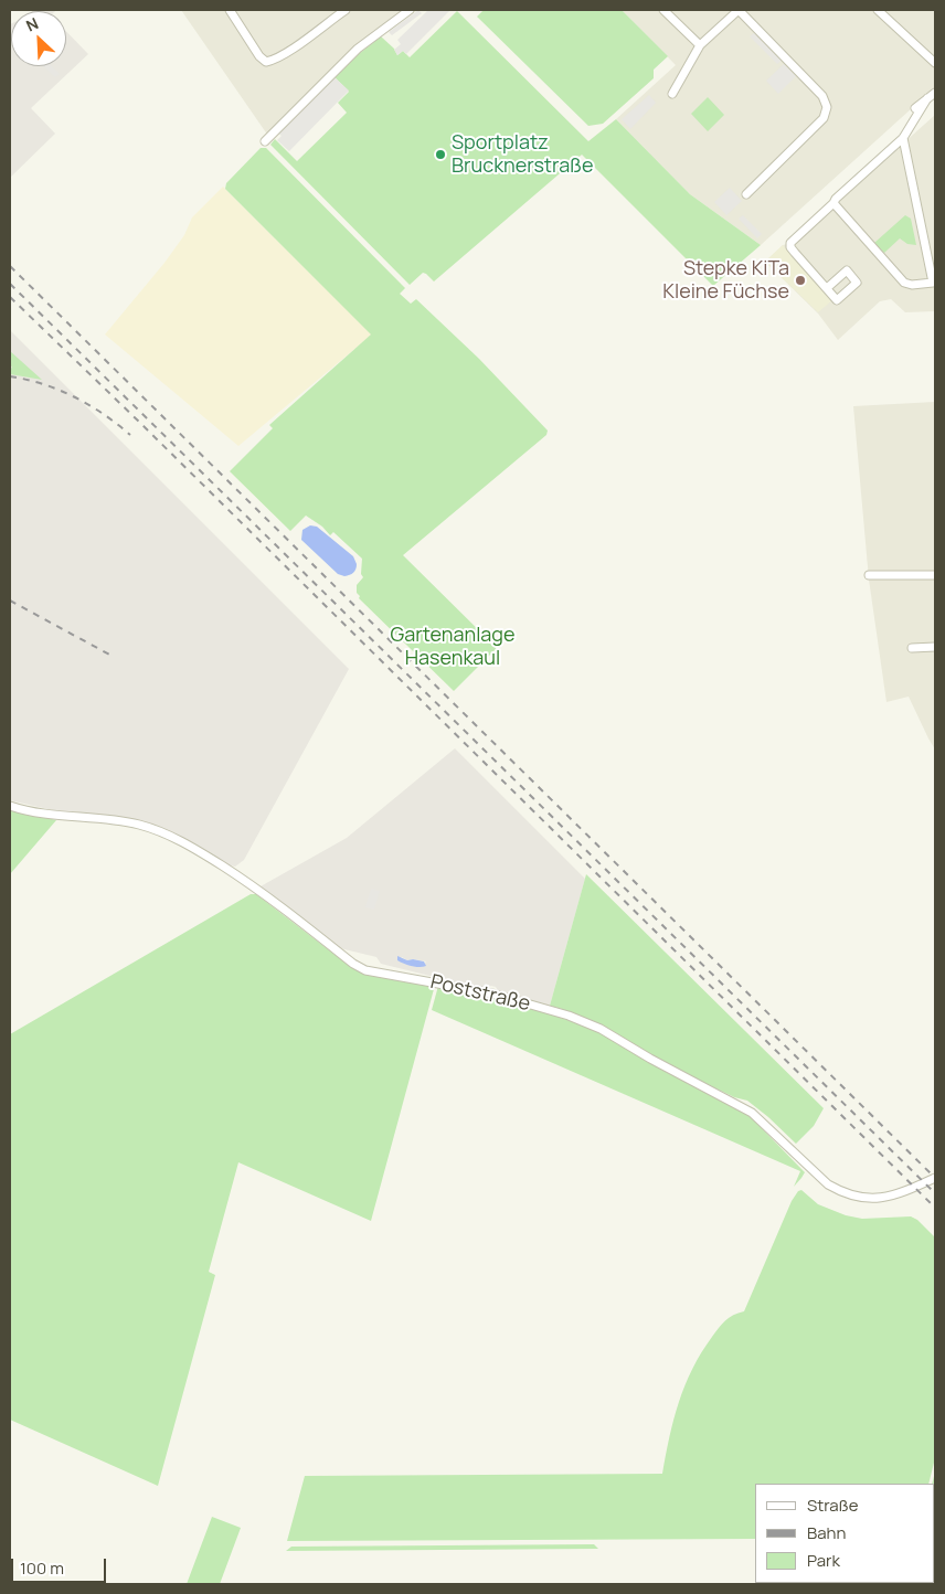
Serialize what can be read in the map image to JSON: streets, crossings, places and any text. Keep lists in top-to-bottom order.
{
  "streets": {
    "street": ["Poststraße"]
  },
  "parks": ["Gartenanlage Hasenkaul"],
  "places": ["Sportplatz Brucknerstraße", "Stepke KiTa Kleine Füchse"],
  "legend": ["Straße", "Bahn", "Park"],
  "scale_bar": "100 m",
  "north": "top left"
}
